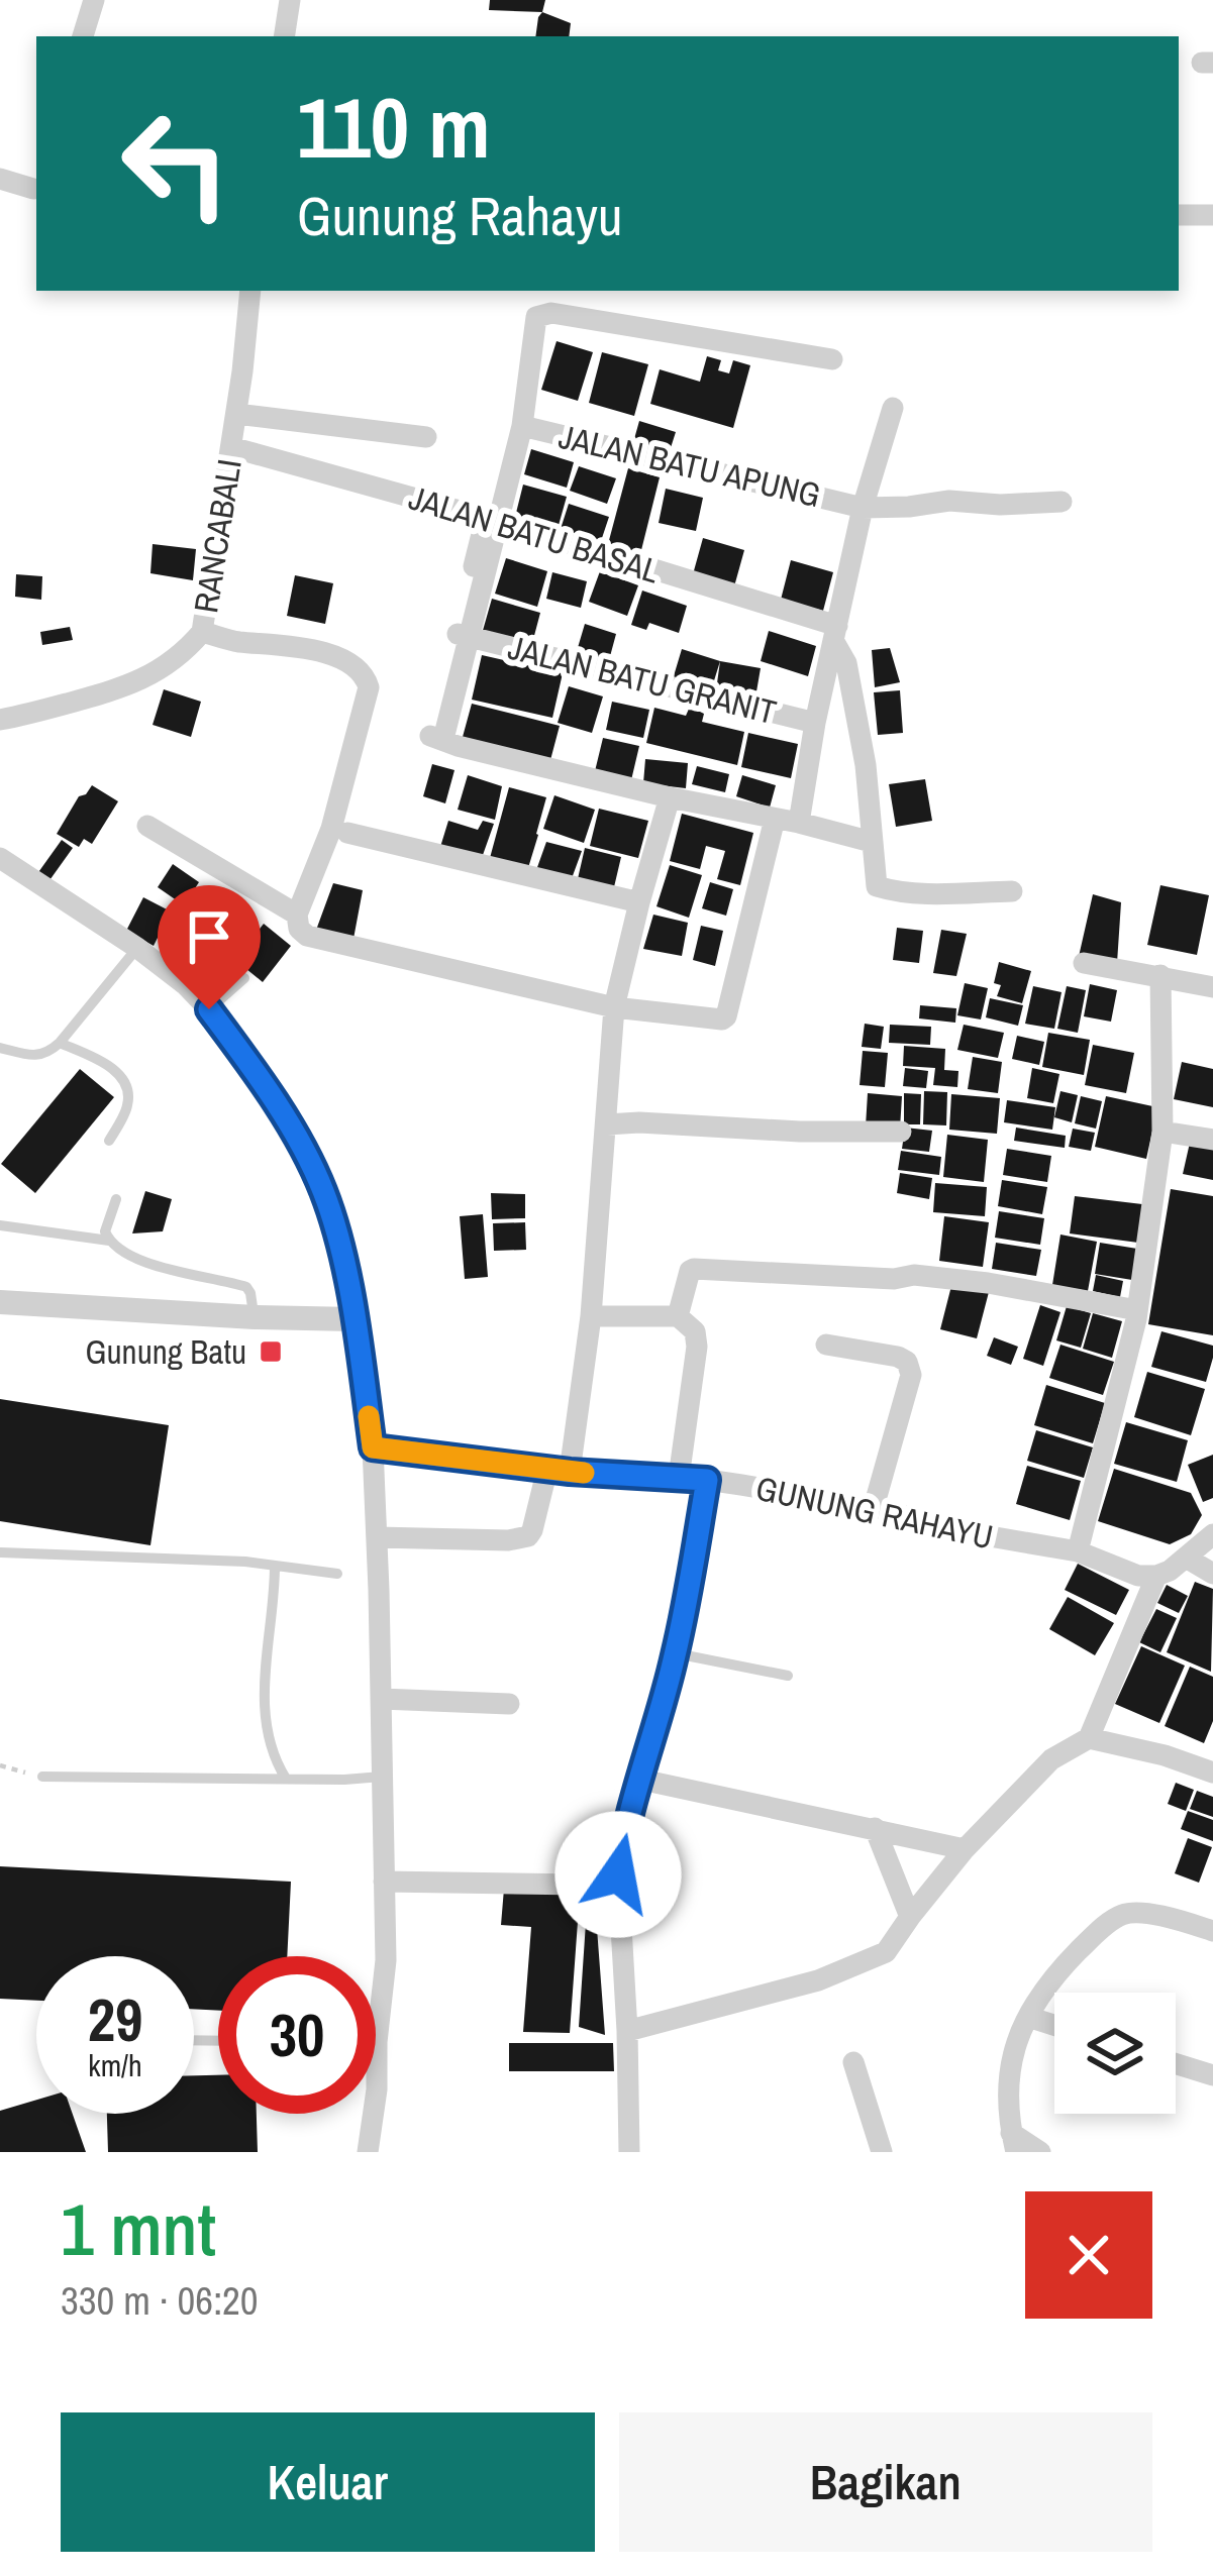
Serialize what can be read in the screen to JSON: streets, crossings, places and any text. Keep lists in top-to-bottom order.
{
  "streets": {
    "street": [
      "JALAN BATU APUNG",
      "JALAN BATU BASAL",
      "RANCABALI",
      "JALAN BATU GRANIT",
      "GUNUNG RAHAYU"
    ]
  },
  "crossings": [
    ["JALAN BATU BASAL", "RANCABALI"]
  ],
  "places": {
    "transit": ["Gunung Batu"]
  },
  "page": {
    "turn": ["110 m", "Gunung Rahayu"],
    "speed": "29 km/h",
    "limit": "30",
    "heading": ["1 mnt", "330 m · 06:20"],
    "buttons": ["Keluar", "Bagikan"]
  }
}
